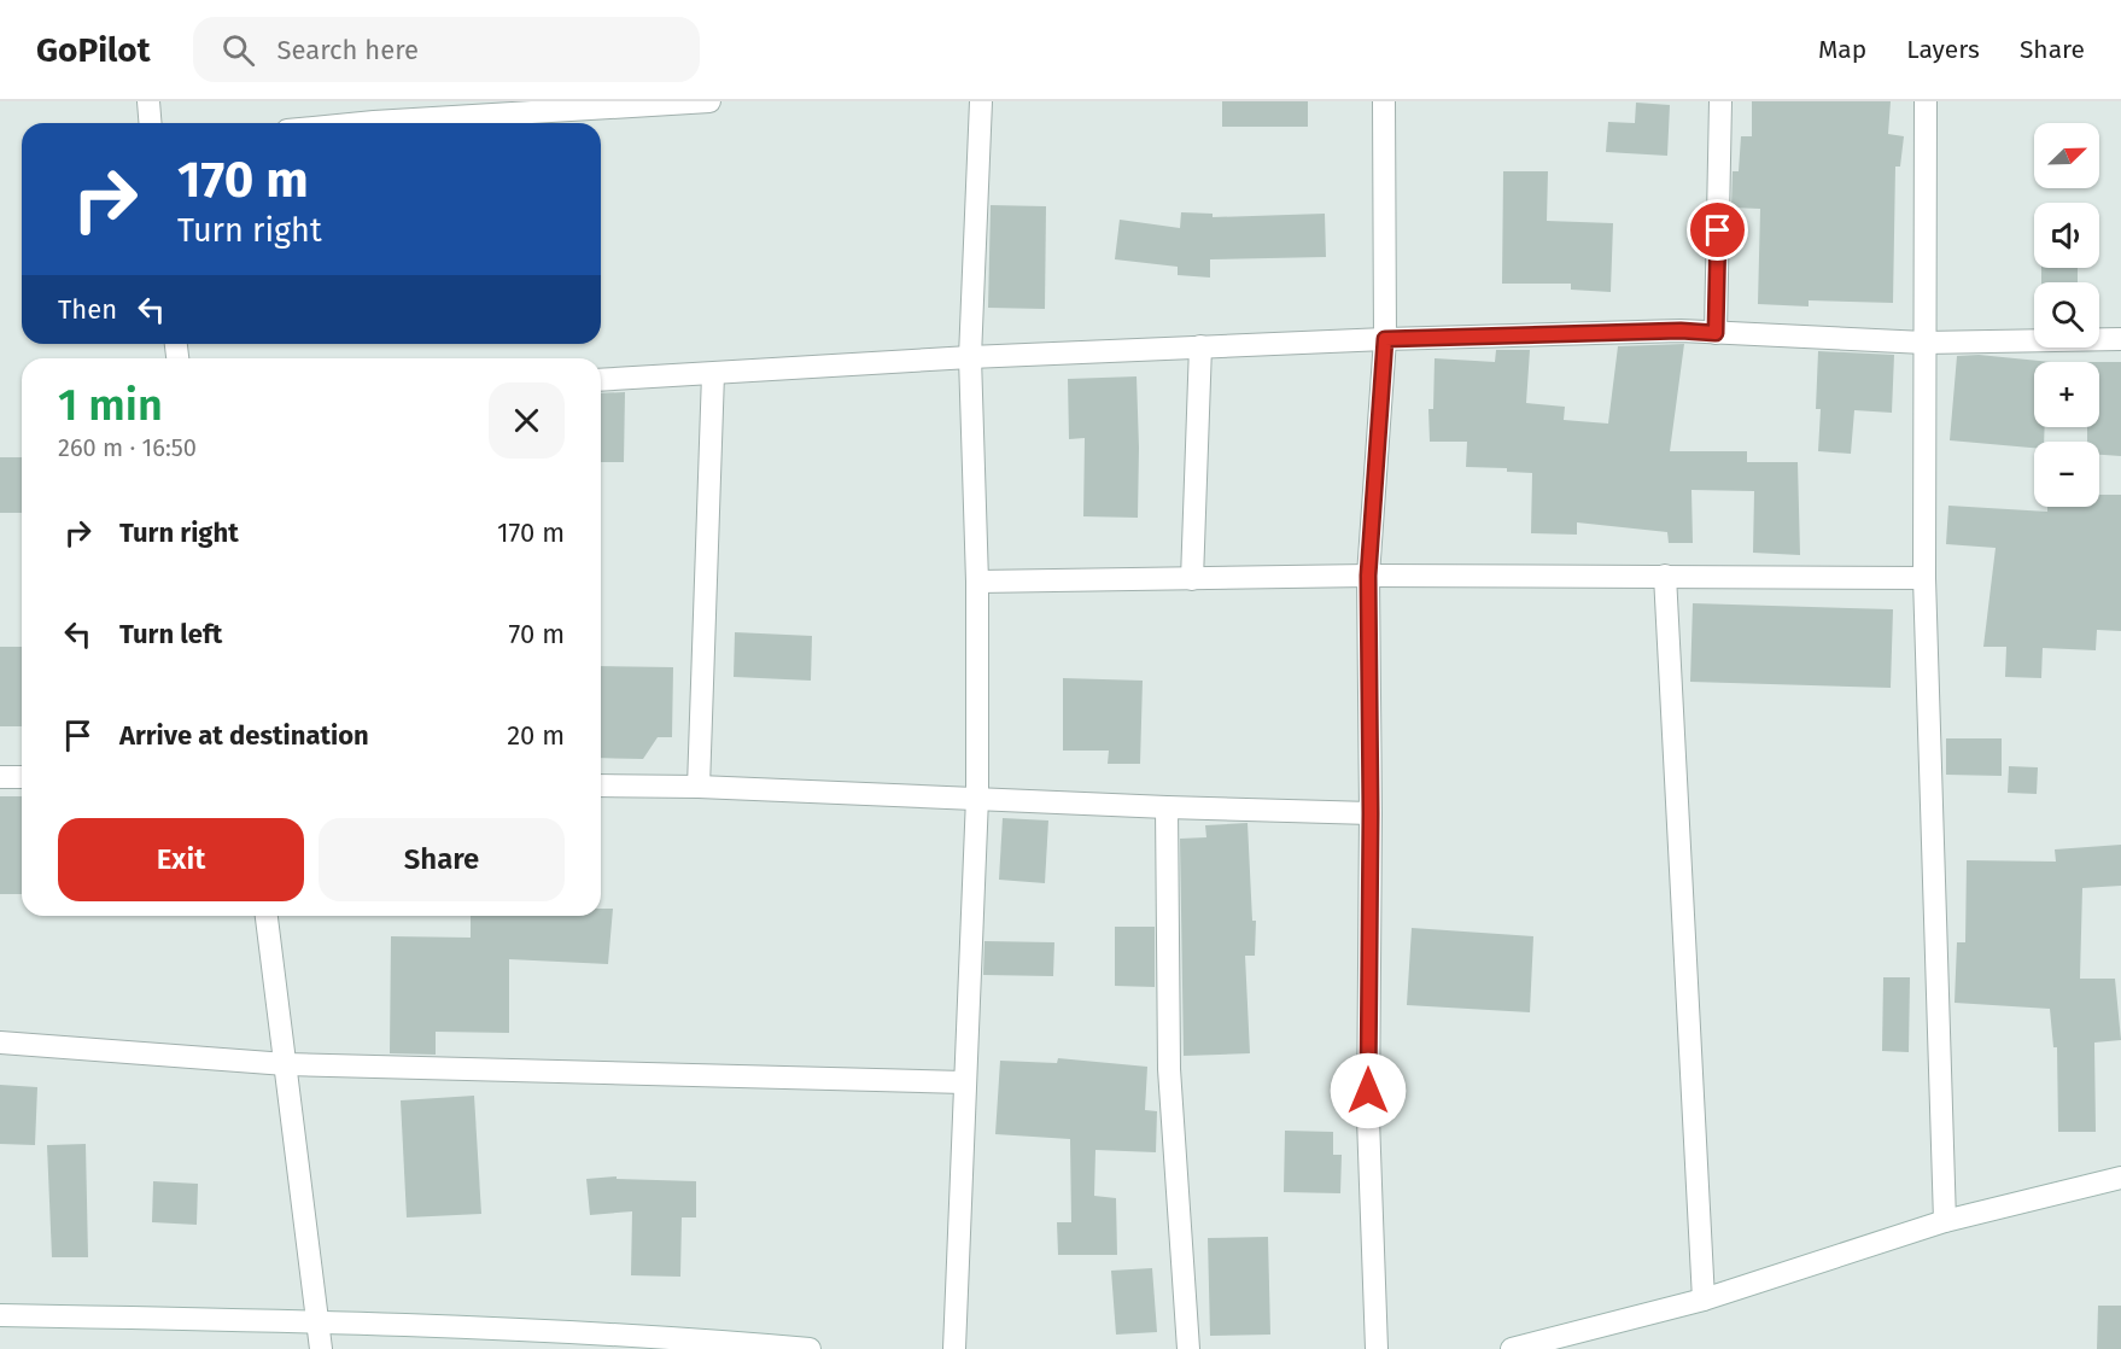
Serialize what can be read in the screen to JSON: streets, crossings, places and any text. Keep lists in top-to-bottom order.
{
  "north": "top right",
  "page": {
    "header": "GoPilot",
    "search": "Search here",
    "nav": ["Map", "Layers", "Share"],
    "map_buttons": ["+", "−"],
    "turn": ["170 m", "Turn right"],
    "then": "Then",
    "heading": ["1 min", "260 m · 16:50"],
    "list": [
      {
        "name": "Turn right",
        "value": "170 m"
      },
      {
        "name": "Turn left",
        "value": "70 m"
      },
      {
        "name": "Arrive at destination",
        "value": "20 m"
      }
    ],
    "buttons": ["Exit", "Share"]
  }
}
